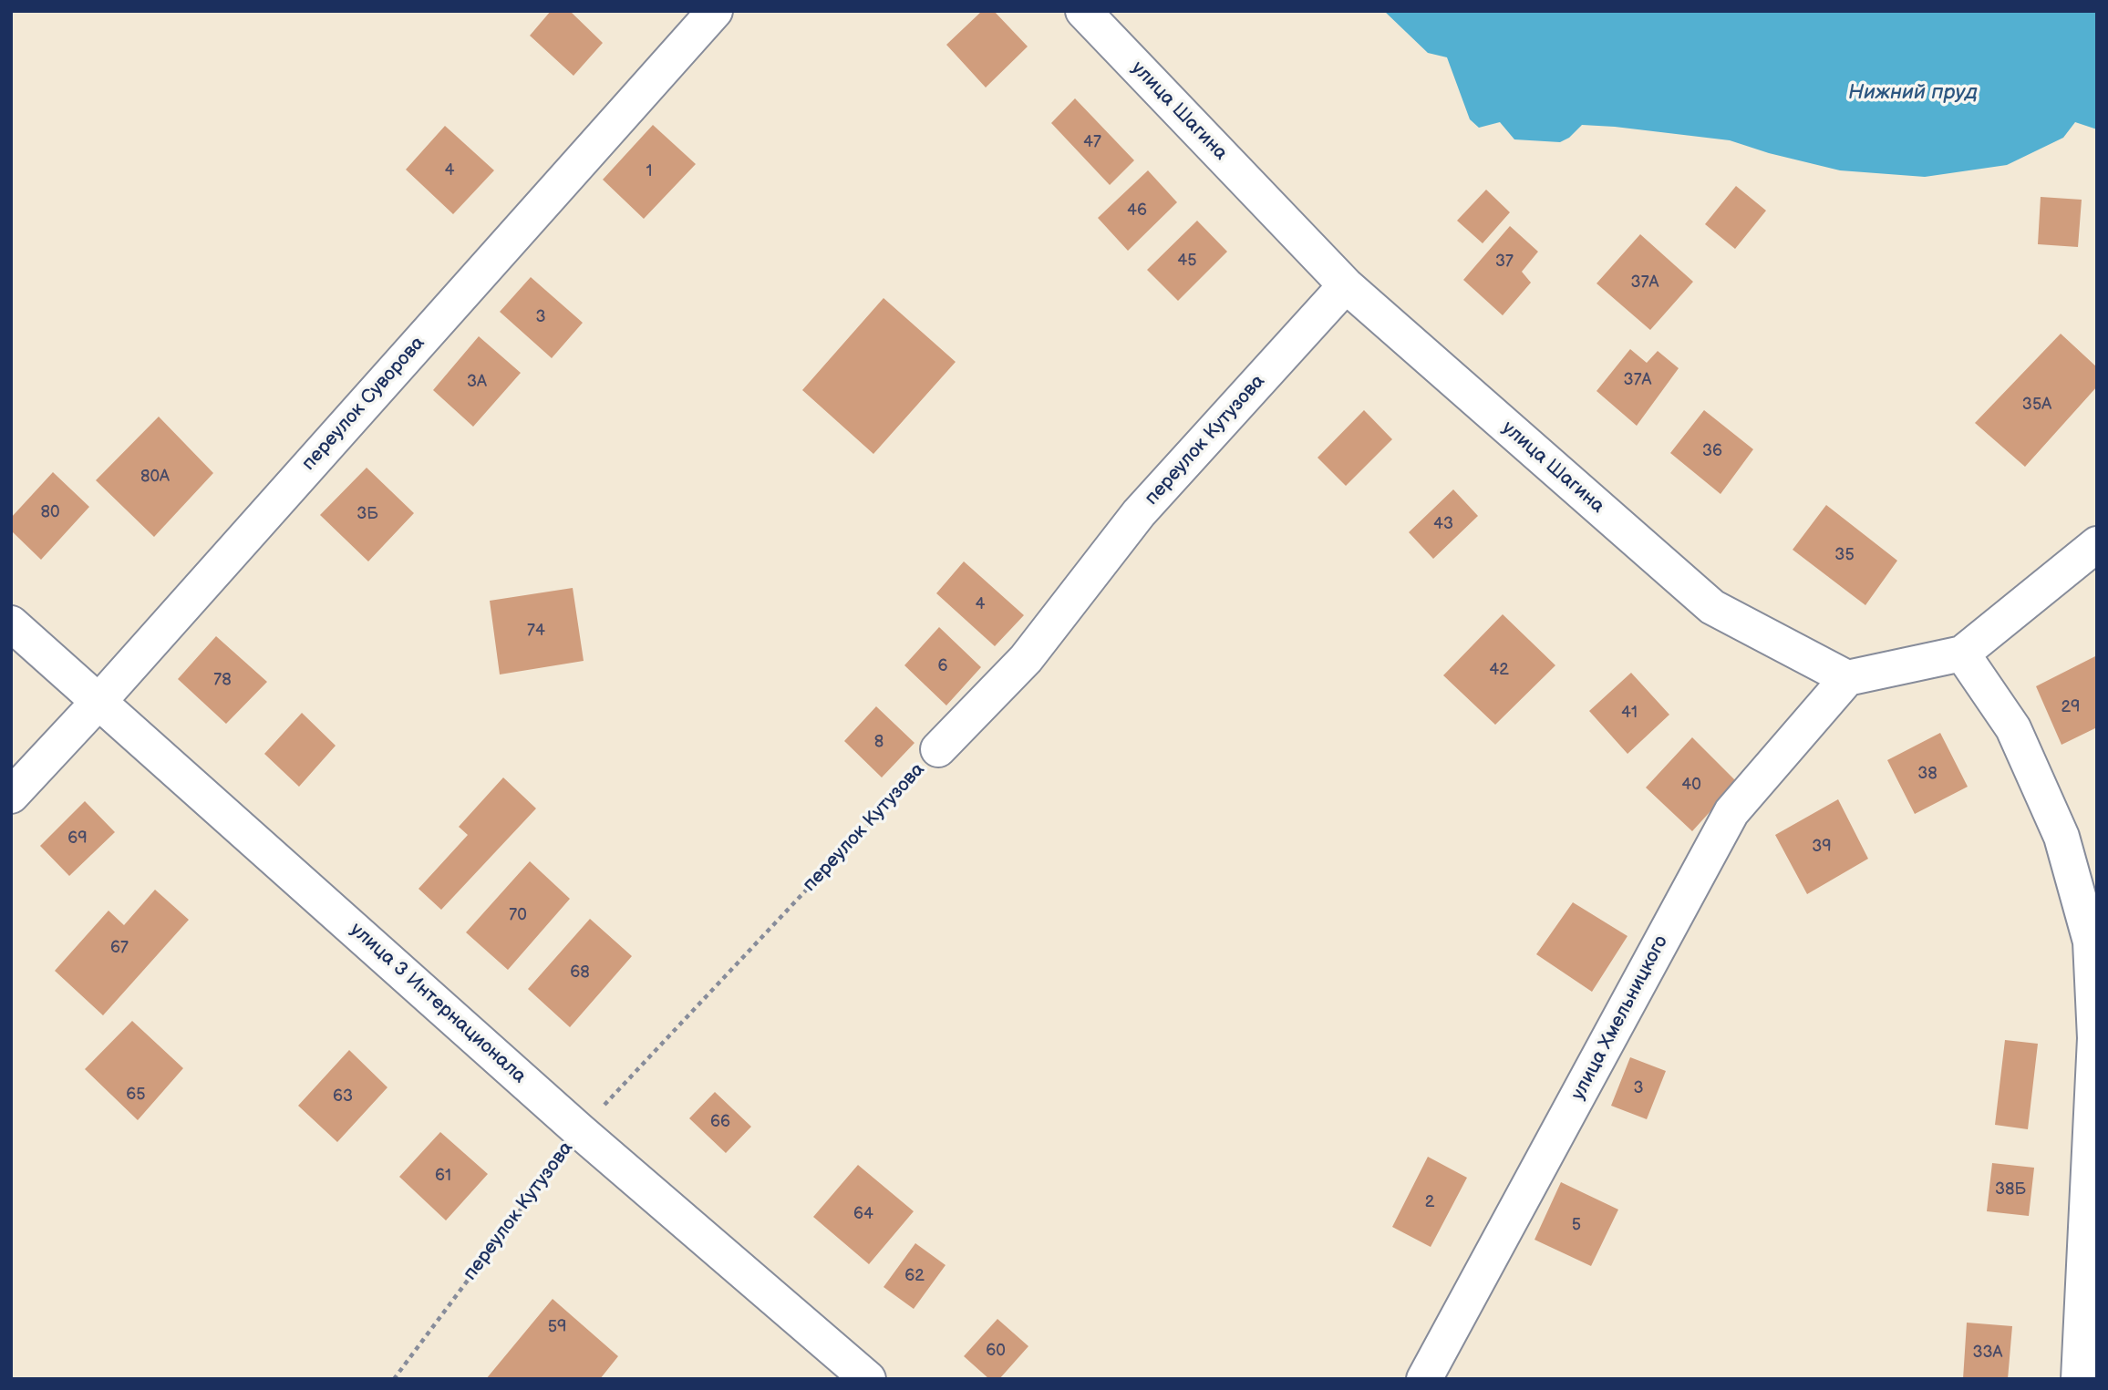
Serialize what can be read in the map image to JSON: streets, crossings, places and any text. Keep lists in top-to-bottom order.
{
  "streets": {
    "street": [
      "улица Шагина",
      "переулок Суворова",
      "переулок Кутузова",
      "улица 3 Интернационала",
      "улица Хмельницкого"
    ]
  },
  "crossings": [
    ["улица Шагина", "переулок Кутузова"],
    ["улица Шагина", "улица Хмельницкого"],
    ["переулок Суворова", "улица 3 Интернационала"],
    ["переулок Кутузова", "улица 3 Интернационала"]
  ],
  "water": ["Нижний пруд"],
  "house_numbers": [
    "47",
    "4",
    "1",
    "46",
    "45",
    "37",
    "37А",
    "3",
    "37А",
    "3А",
    "35А",
    "36",
    "80А",
    "80",
    "3Б",
    "43",
    "35",
    "4",
    "74",
    "6",
    "42",
    "78",
    "29",
    "41",
    "8",
    "38",
    "40",
    "69",
    "39",
    "70",
    "67",
    "68",
    "3",
    "65",
    "63",
    "66",
    "61",
    "38Б",
    "2",
    "64",
    "5",
    "62",
    "59",
    "60",
    "33А"
  ]
}
